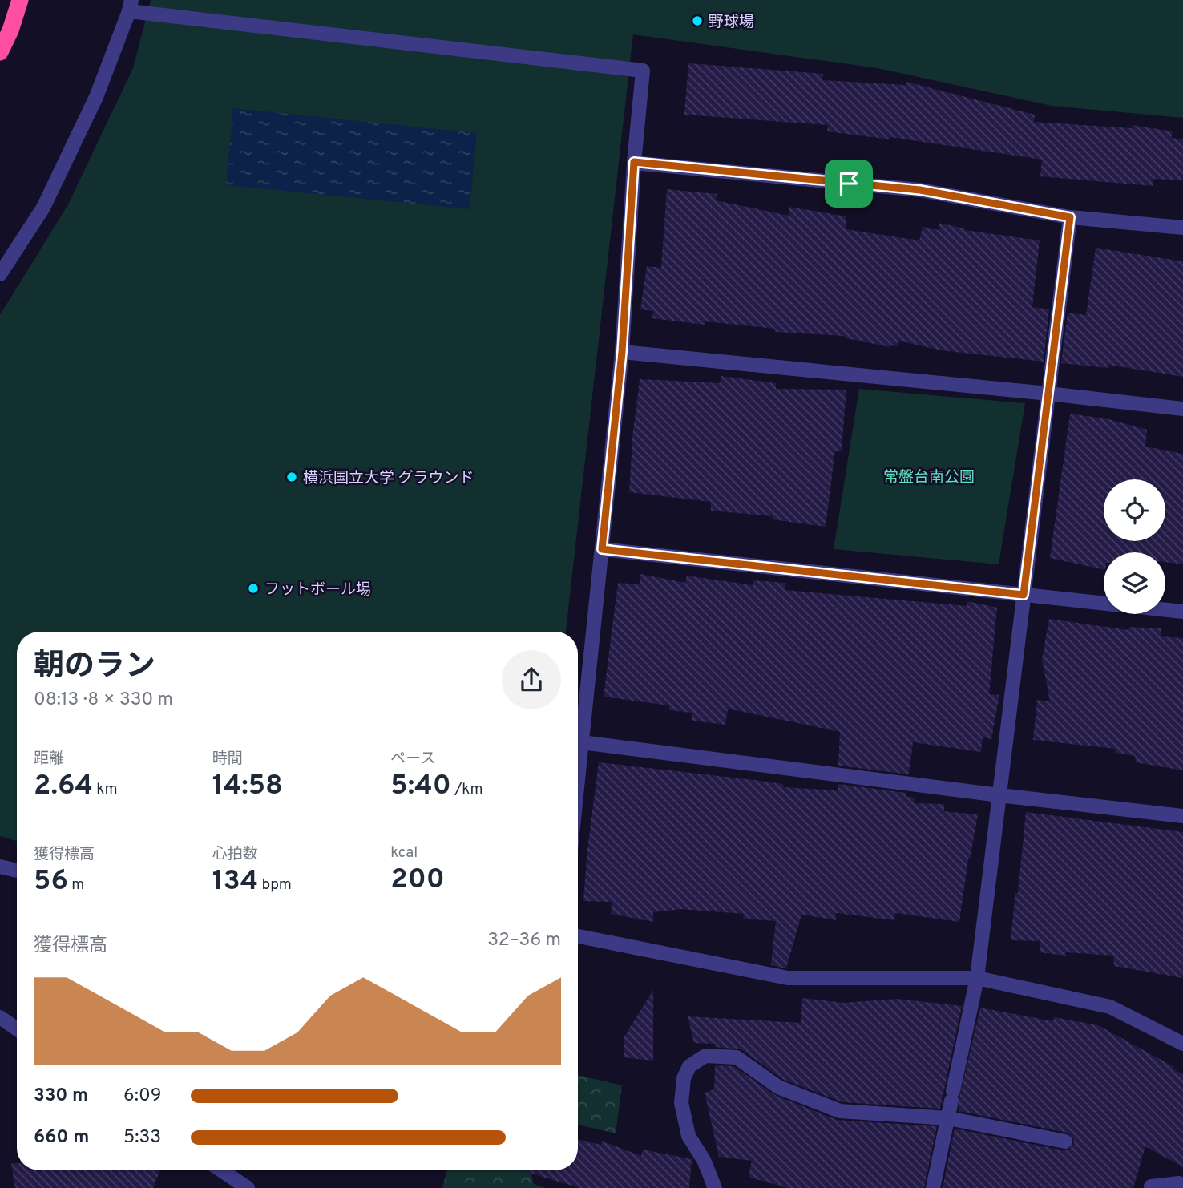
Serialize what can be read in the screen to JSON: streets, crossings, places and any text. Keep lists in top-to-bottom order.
{
  "parks": ["常盤台南公園"],
  "places": ["野球場", "横浜国立大学 グラウンド", "フットボール場"],
  "page": {
    "heading": ["朝のラン", "08:13 · 8 × 330 m"],
    "stats": [
      ["距離", "2.64 km"],
      ["時間", "14:58"],
      ["ペース", "5:40 /km"],
      ["獲得標高", "56 m"],
      ["心拍数", "134 bpm"],
      ["kcal", "200"]
    ],
    "chart": ["獲得標高", "32–36 m"],
    "list": [
      {
        "name": "330 m",
        "note": "6:09"
      },
      {
        "name": "660 m",
        "note": "5:33"
      }
    ]
  }
}
